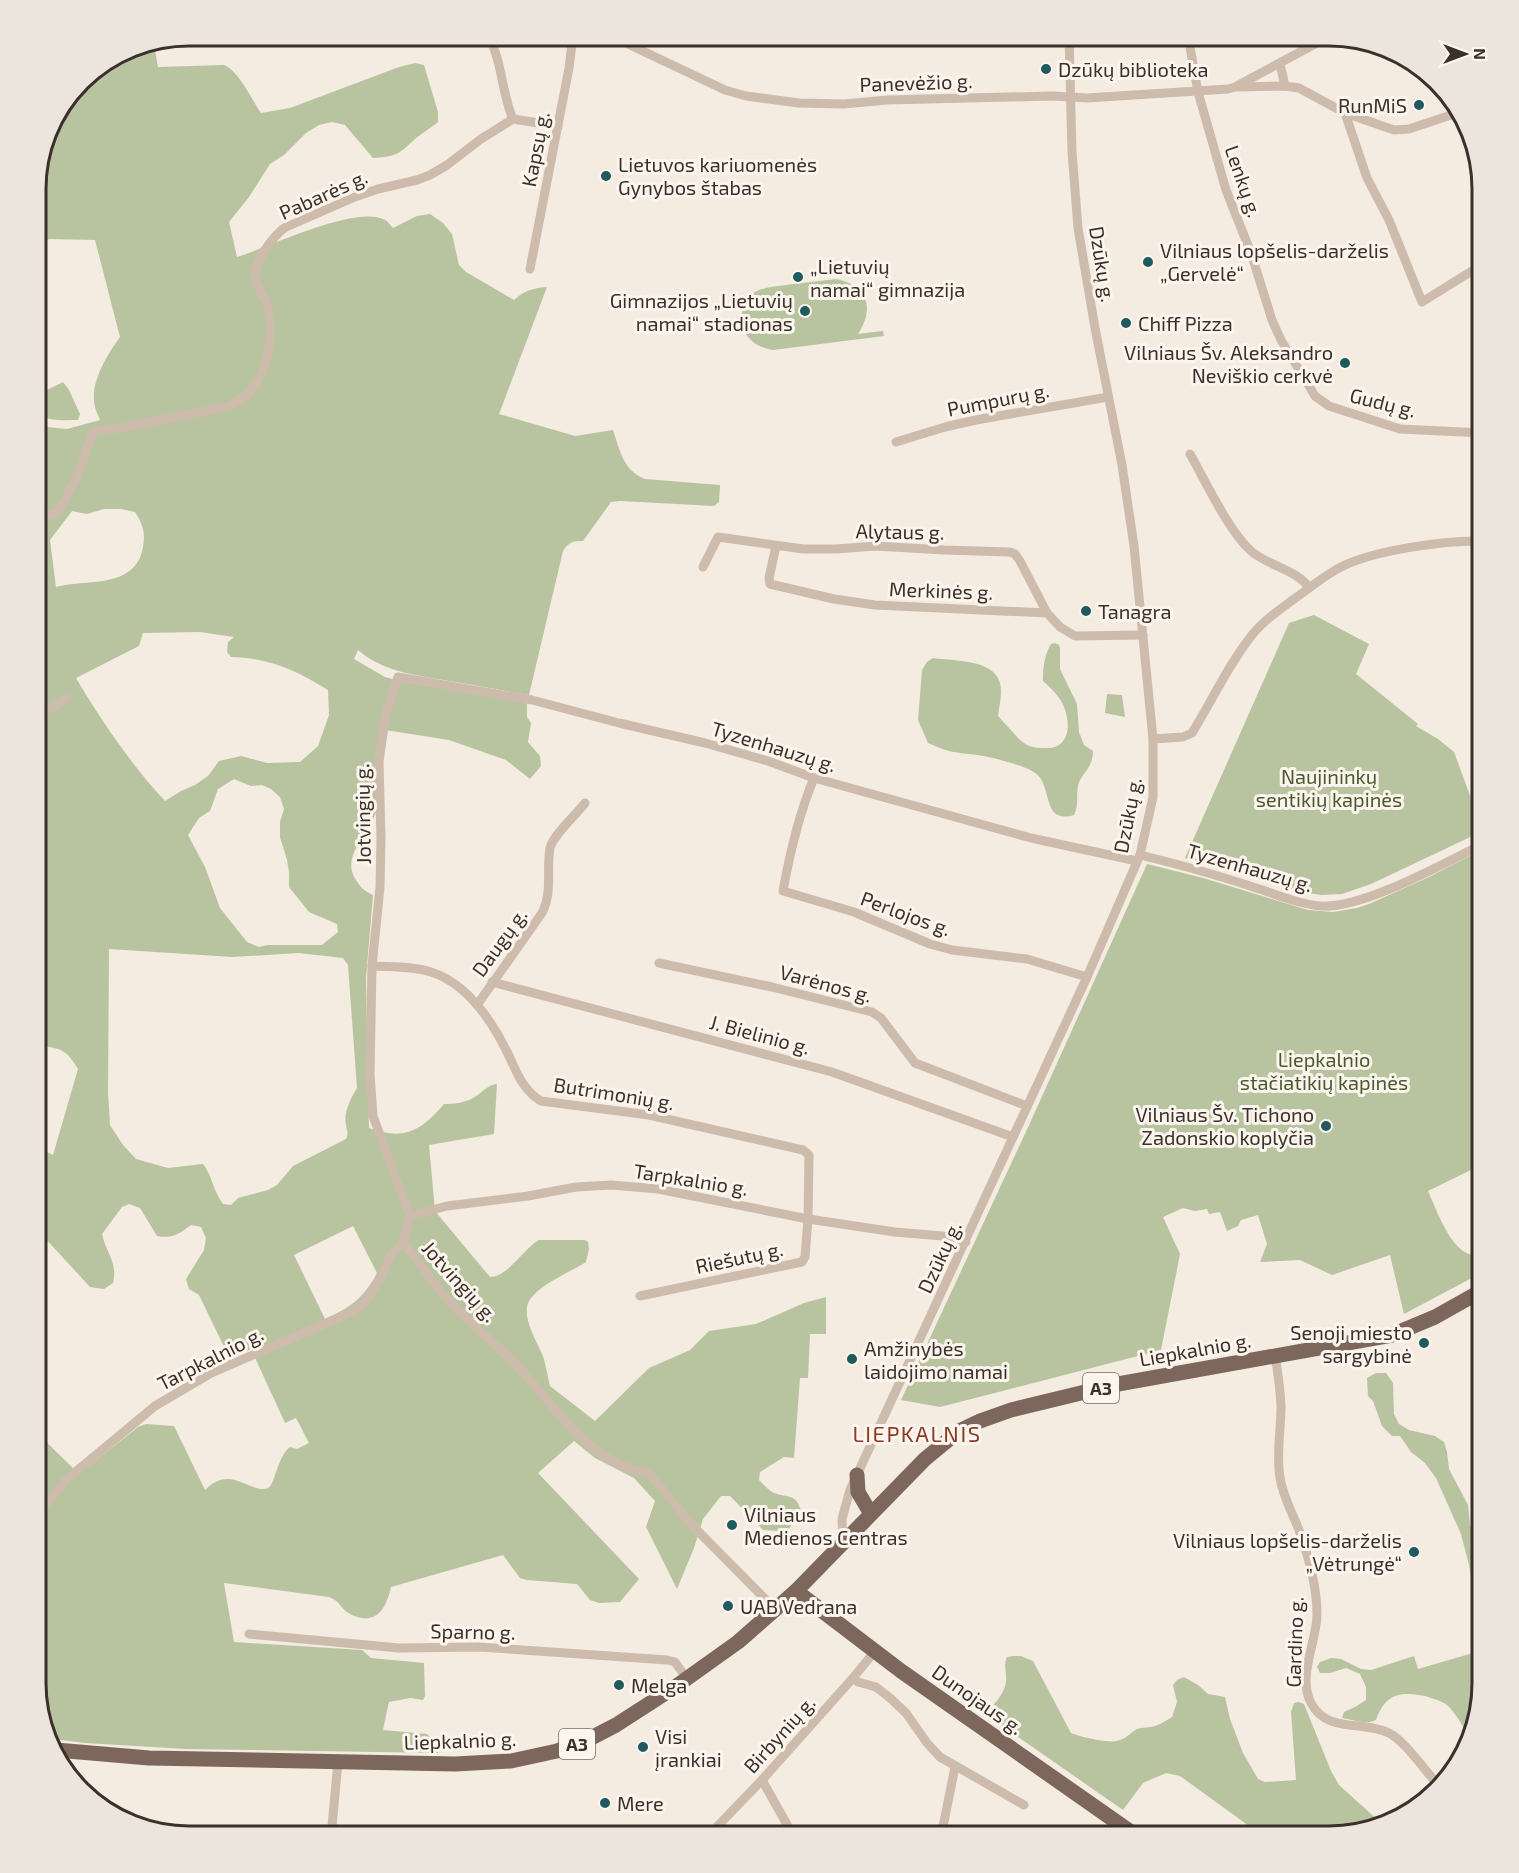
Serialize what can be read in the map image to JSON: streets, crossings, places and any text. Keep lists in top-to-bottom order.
{
  "streets": {
    "main road": ["Liepkalnio g.", "A3", "Dunojaus g."],
    "street": [
      "Panevėžio g.",
      "Kapsų g.",
      "Lenkų g.",
      "Pabarės g.",
      "Dzūkų g.",
      "Pumpurų g.",
      "Gudų g.",
      "Alytaus g.",
      "Merkinės g.",
      "Tyzenhauzų g.",
      "Jotvingių g.",
      "Perlojos g.",
      "Daugų g.",
      "Varėnos g.",
      "J. Bielinio g.",
      "Butrimonių g.",
      "Tarpkalnio g.",
      "Riešutų g.",
      "Sparno g.",
      "Gardino g.",
      "Birbynių g."
    ]
  },
  "crossings": [
    ["Panevėžio g.", "Lenkų g."],
    ["Panevėžio g.", "Dzūkų g."],
    ["Lenkų g.", "Gudų g."],
    ["Dzūkų g.", "Pumpurų g."],
    ["Dzūkų g.", "Tyzenhauzų g."],
    ["Dzūkų g.", "Perlojos g."],
    ["Dzūkų g.", "Varėnos g."],
    ["Dzūkų g.", "J. Bielinio g."],
    ["Dzūkų g.", "Tarpkalnio g."],
    ["Dzūkų g.", "Liepkalnio g."],
    ["Alytaus g.", "Merkinės g."],
    ["Tyzenhauzų g.", "Jotvingių g."],
    ["Tyzenhauzų g.", "Perlojos g."],
    ["Jotvingių g.", "Butrimonių g."],
    ["Jotvingių g.", "Tarpkalnio g."],
    ["Jotvingių g.", "Liepkalnio g."],
    ["Daugų g.", "J. Bielinio g."],
    ["Daugų g.", "Butrimonių g."],
    ["Butrimonių g.", "Tarpkalnio g."],
    ["Butrimonių g.", "Riešutų g."],
    ["Tarpkalnio g.", "Riešutų g."],
    ["Liepkalnio g.", "Sparno g."],
    ["Liepkalnio g.", "Gardino g."],
    ["Liepkalnio g.", "Dunojaus g."],
    ["Dunojaus g.", "Birbynių g."]
  ],
  "districts": ["LIEPKALNIS"],
  "parks": ["Naujininkų sentikių kapinės", "Liepkalnio stačiatikių kapinės"],
  "places": [
    "Dzūkų biblioteka",
    "RunMiS",
    "Lietuvos kariuomenės Gynybos štabas",
    "Vilniaus lopšelis-darželis „Gervelė“",
    "„Lietuvių namai“ gimnazija",
    "Gimnazijos „Lietuvių namai“ stadionas",
    "Chiff Pizza",
    "Vilniaus Šv. Aleksandro Neviškio cerkvė",
    "Tanagra",
    "Vilniaus Šv. Tichono Zadonskio koplyčia",
    "Senoji miesto sargybinė",
    "Amžinybės laidojimo namai",
    "Vilniaus Medienos Centras",
    "Vilniaus lopšelis-darželis „Vėtrungė“",
    "UAB Vedrana",
    "Melga",
    "Visi įrankiai",
    "Mere"
  ],
  "north": "right"
}
